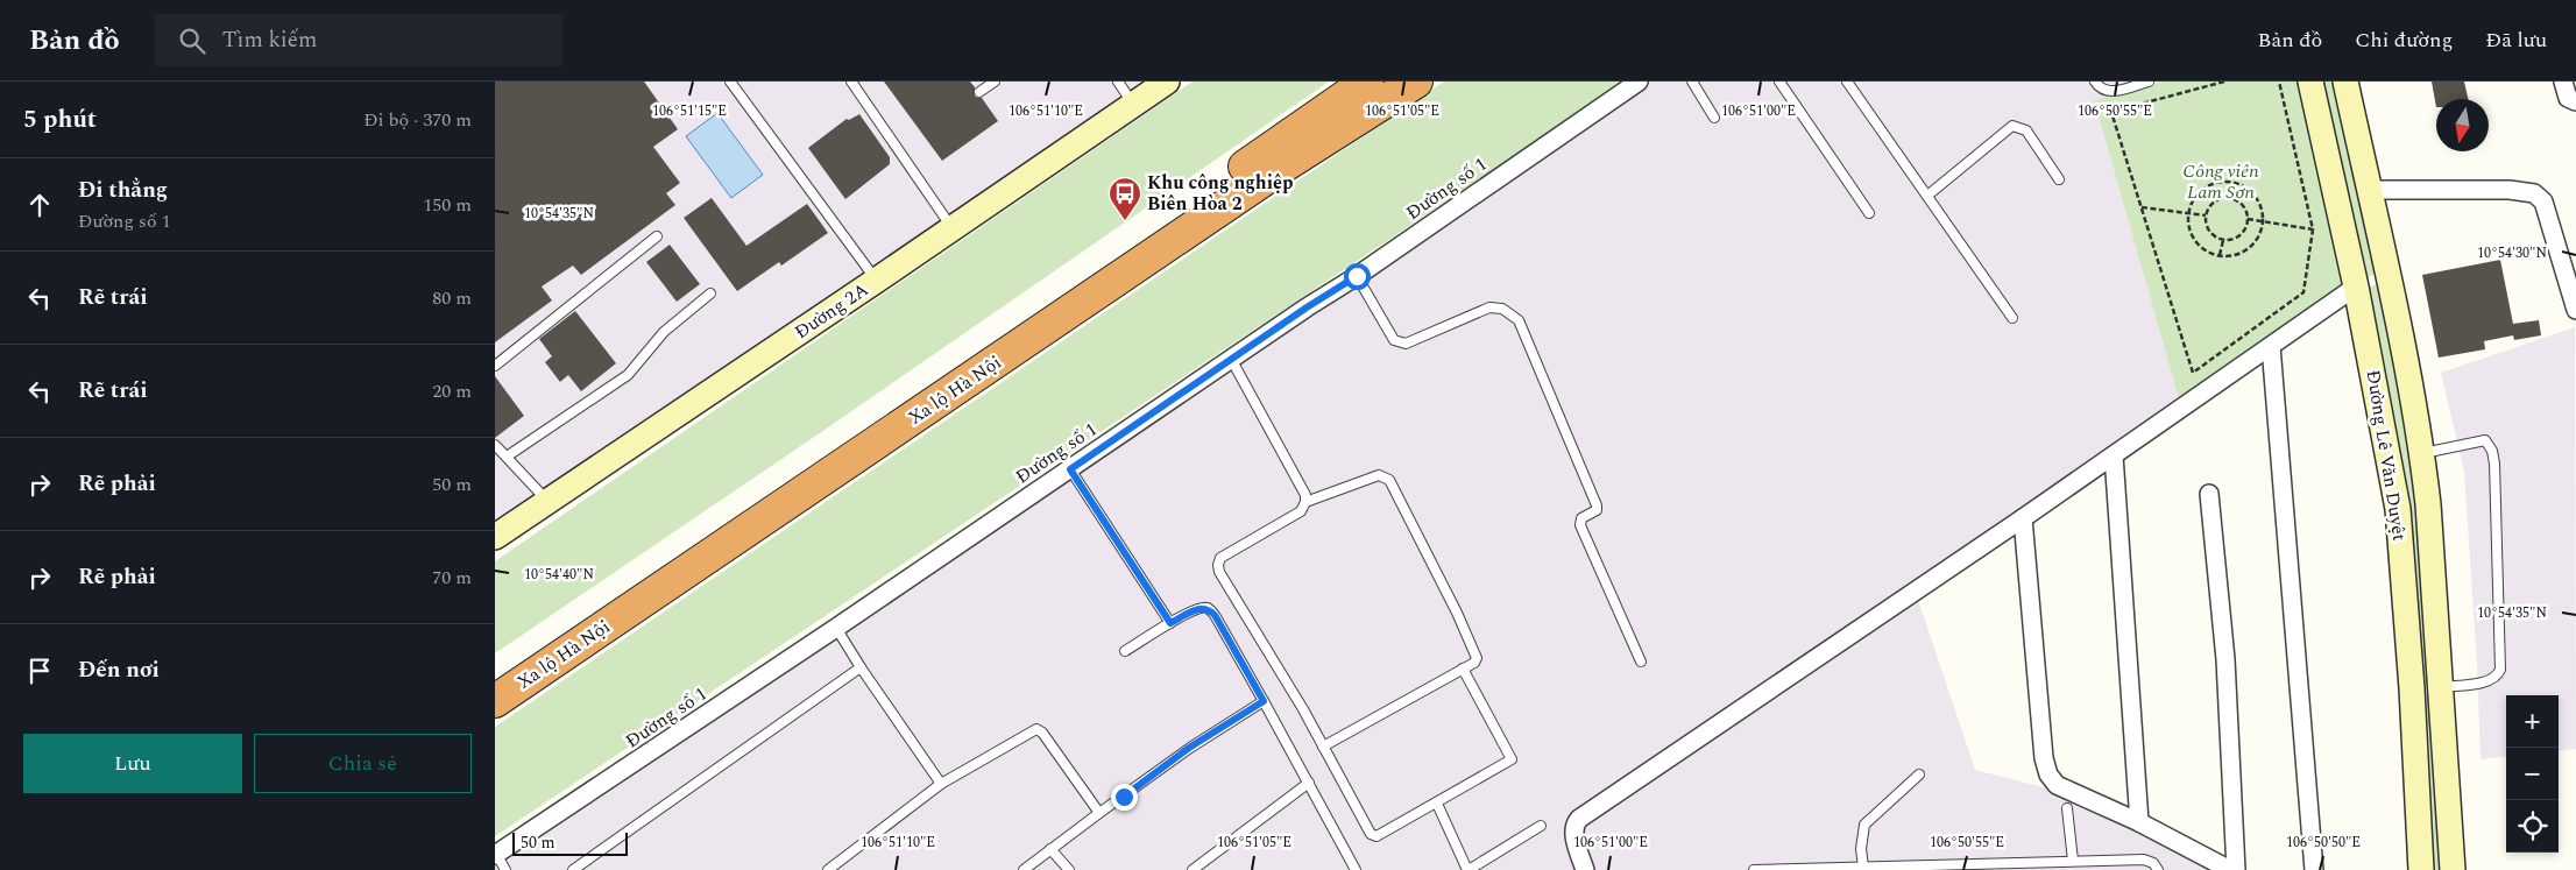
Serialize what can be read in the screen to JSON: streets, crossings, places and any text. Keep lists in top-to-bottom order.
{
  "streets": {
    "highway": ["Xa lộ Hà Nội"],
    "main road": ["Đường 2A", "Đường Lê Văn Duyệt"],
    "street": ["Đường số 1"]
  },
  "parks": ["Công viên Lam Sơn"],
  "places": {
    "bus stop": ["Khu công nghiệp Biên Hòa 2"]
  },
  "scale_bar": "50 m",
  "north": "bottom",
  "page": {
    "header": "Bản đồ",
    "search": "Tìm kiếm",
    "nav": ["Bản đồ", "Chỉ đường", "Đã lưu"],
    "heading": ["5 phút", "Đi bộ · 370 m"],
    "list": [
      ["Đi thẳng", "Đường số 1", "150 m"],
      ["Rẽ trái", "80 m"],
      ["Rẽ trái", "20 m"],
      ["Rẽ phải", "50 m"],
      ["Rẽ phải", "70 m"],
      "Đến nơi"
    ],
    "map_buttons": ["+", "−"],
    "buttons": ["Lưu", "Chia sẻ"],
    "scale": "50 m"
  },
  "coordinates": [
    "106°51'15\"E",
    "106°51'10\"E",
    "106°51'05\"E",
    "106°50'55\"E",
    "106°51'00\"E",
    "10°54'35\"N",
    "10°54'30\"N",
    "10°54'40\"N",
    "106°50'50\"E"
  ]
}
